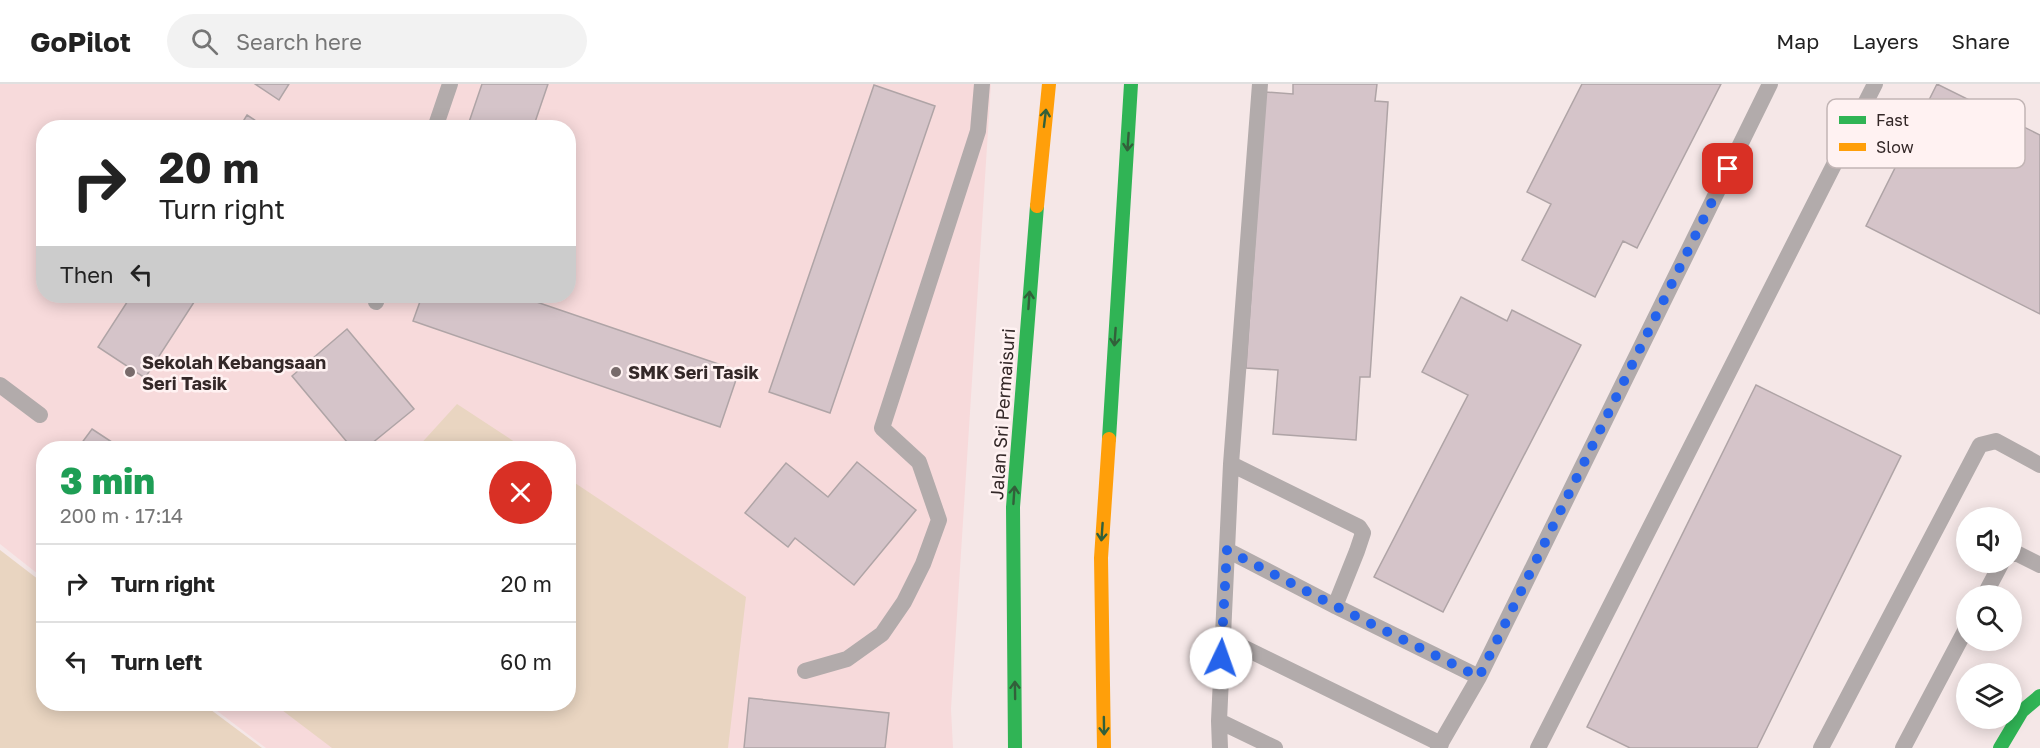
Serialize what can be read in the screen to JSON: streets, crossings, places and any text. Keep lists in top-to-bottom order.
{
  "streets": {
    "main road": ["Jalan Sri Permaisuri"]
  },
  "places": ["Sekolah Kebangsaan Seri Tasik", "SMK Seri Tasik"],
  "legend": ["Fast", "Slow"],
  "page": {
    "header": "GoPilot",
    "search": "Search here",
    "nav": ["Map", "Layers", "Share"],
    "turn": ["20 m", "Turn right"],
    "then": "Then",
    "heading": ["3 min", "200 m · 17:14"],
    "list": [
      {
        "name": "Turn right",
        "value": "20 m"
      },
      {
        "name": "Turn left",
        "value": "60 m"
      }
    ]
  }
}
